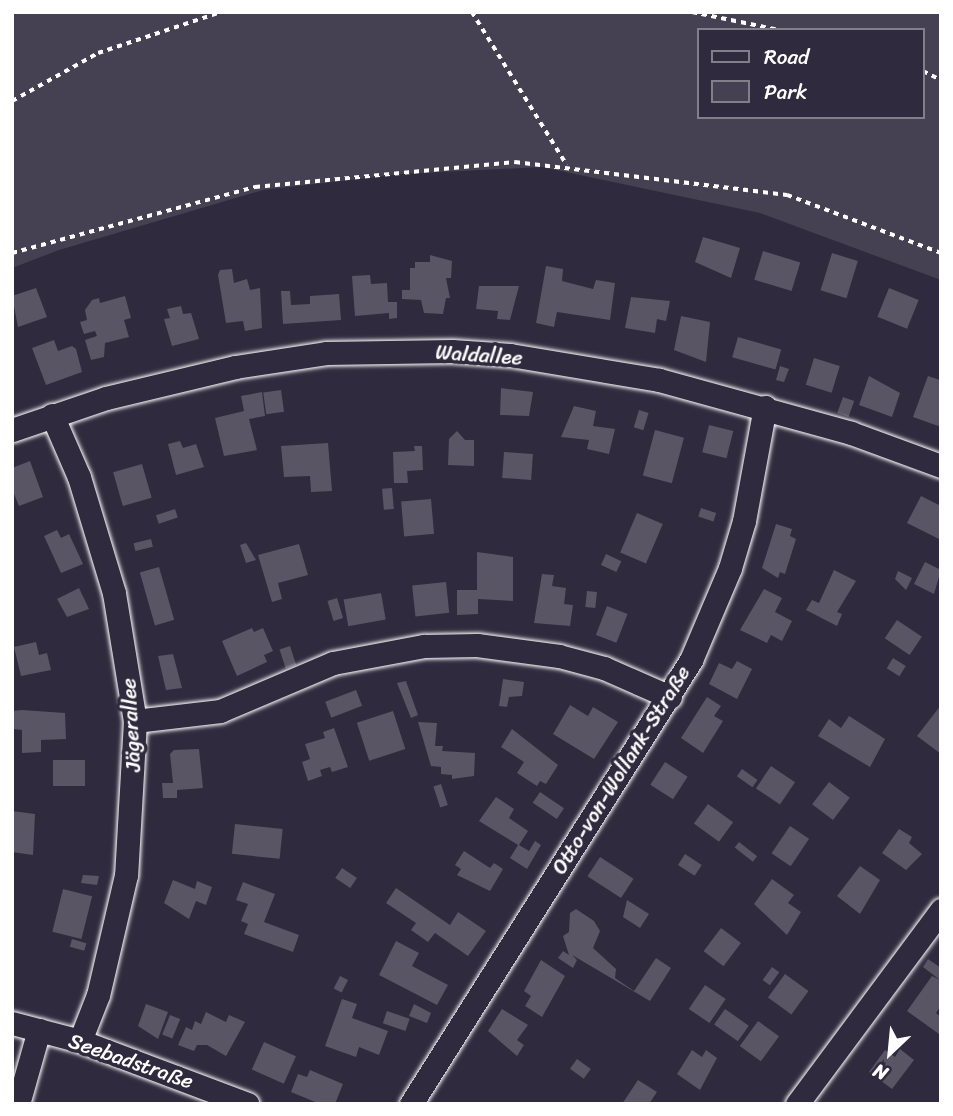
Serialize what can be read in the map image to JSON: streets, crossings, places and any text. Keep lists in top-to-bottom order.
{
  "streets": {
    "street": [
      "Waldallee",
      "Jägerallee",
      "Otto-von-Wollank-Straße",
      "Seebadstraße"
    ]
  },
  "crossings": [
    ["Waldallee", "Jägerallee"],
    ["Waldallee", "Otto-von-Wollank-Straße"],
    ["Jägerallee", "Seebadstraße"]
  ],
  "legend": ["Road", "Park"],
  "north": "bottom left"
}
